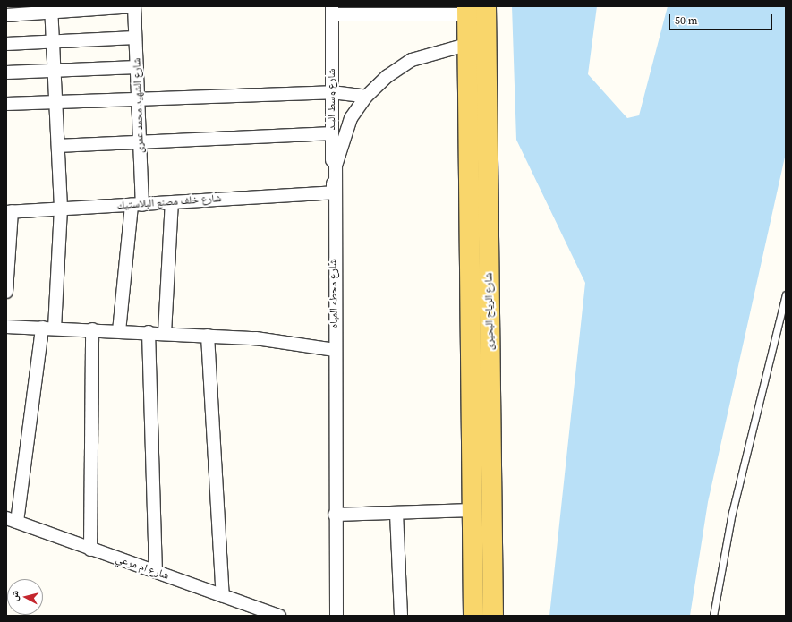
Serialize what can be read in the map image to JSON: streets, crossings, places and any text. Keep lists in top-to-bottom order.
{
  "streets": {
    "main road": ["شارع الرياح البحيرى"],
    "street": [
      "شارع وسط البلد",
      "شارع الشهيد محمد عمرى",
      "شارع خلف مصنع البلاستيك",
      "شارع محطه المياه",
      "شارع ام مرعي"
    ]
  },
  "crossings": [
    ["شارع وسط البلد", "شارع خلف مصنع البلاستيك"],
    ["شارع وسط البلد", "شارع محطه المياه"],
    ["شارع الشهيد محمد عمرى", "شارع خلف مصنع البلاستيك"],
    ["شارع خلف مصنع البلاستيك", "شارع محطه المياه"],
    ["شارع محطه المياه", "شارع الرياح البحيرى"]
  ],
  "scale_bar": "50 m",
  "north": "left"
}
